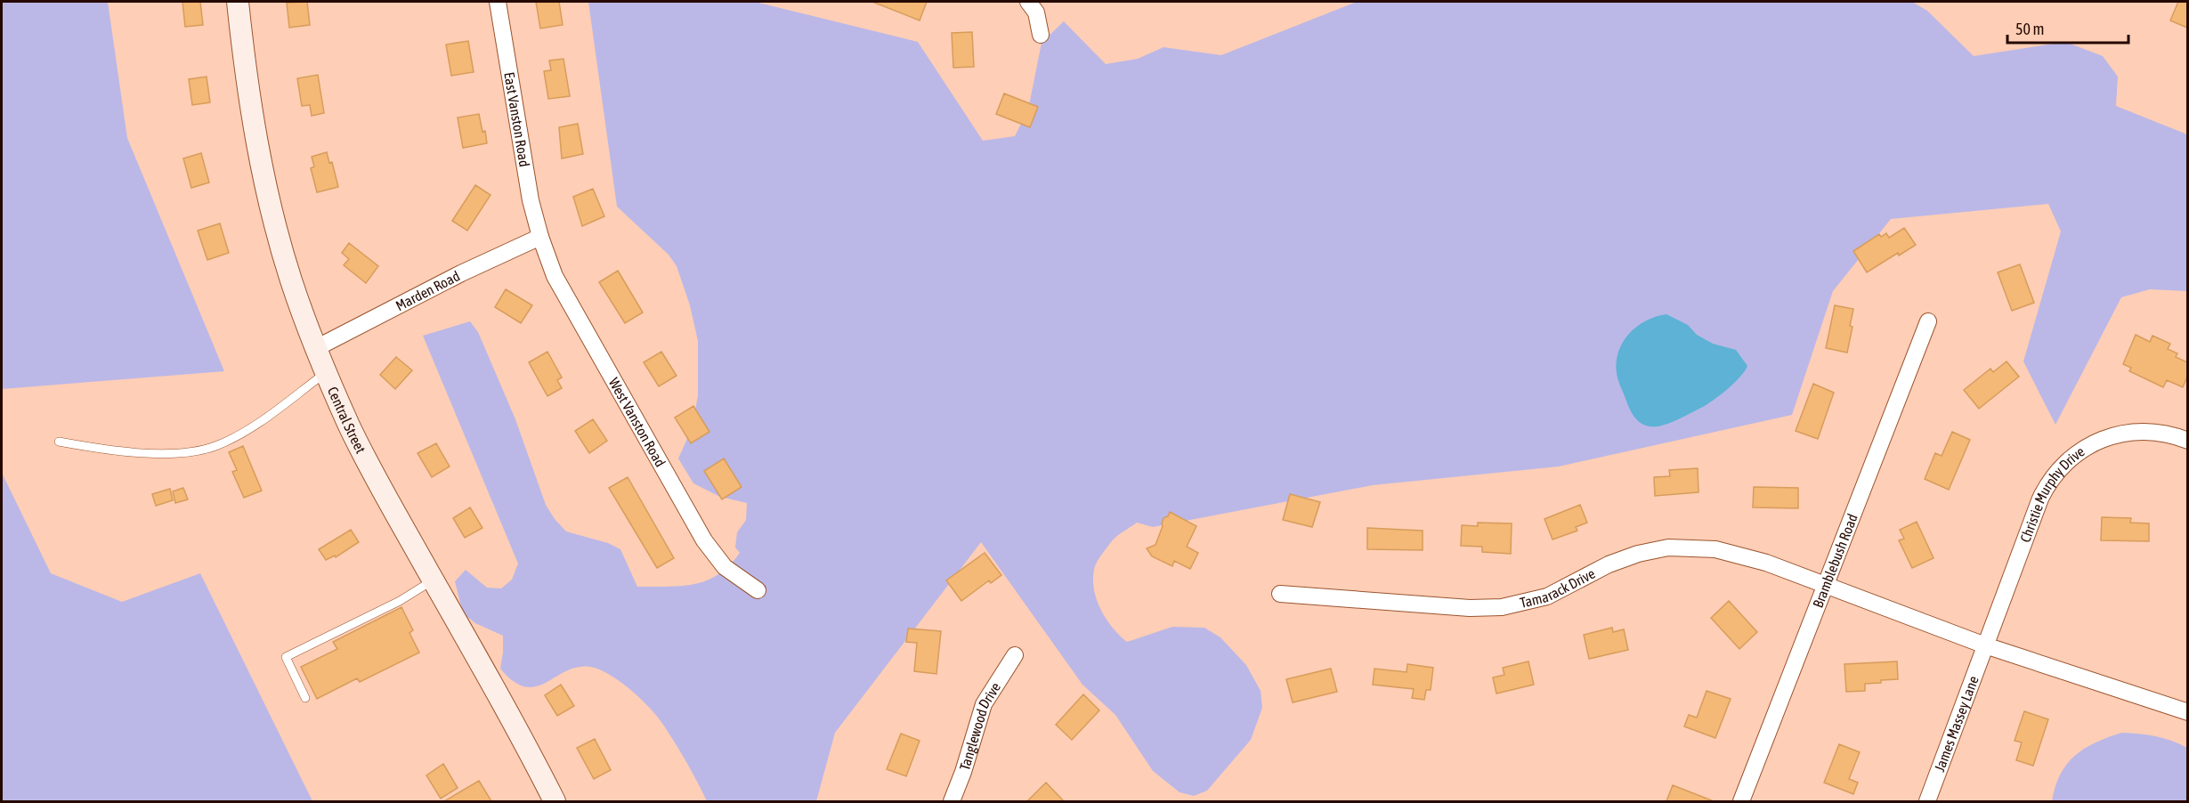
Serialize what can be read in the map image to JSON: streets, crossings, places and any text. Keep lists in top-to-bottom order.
{
  "streets": {
    "main road": ["Central Street"],
    "street": [
      "East Vanston Road",
      "Marden Road",
      "West Vanston Road",
      "Christie Murphy Drive",
      "Bramblebush Road",
      "Tamarack Drive",
      "James Massey Lane",
      "Tanglewood Drive"
    ]
  },
  "crossings": [
    ["East Vanston Road", "Marden Road"],
    ["East Vanston Road", "West Vanston Road"],
    ["Marden Road", "Central Street"],
    ["Marden Road", "West Vanston Road"],
    ["Christie Murphy Drive", "James Massey Lane"],
    ["Bramblebush Road", "Tamarack Drive"]
  ],
  "scale_bar": "50 m"
}
